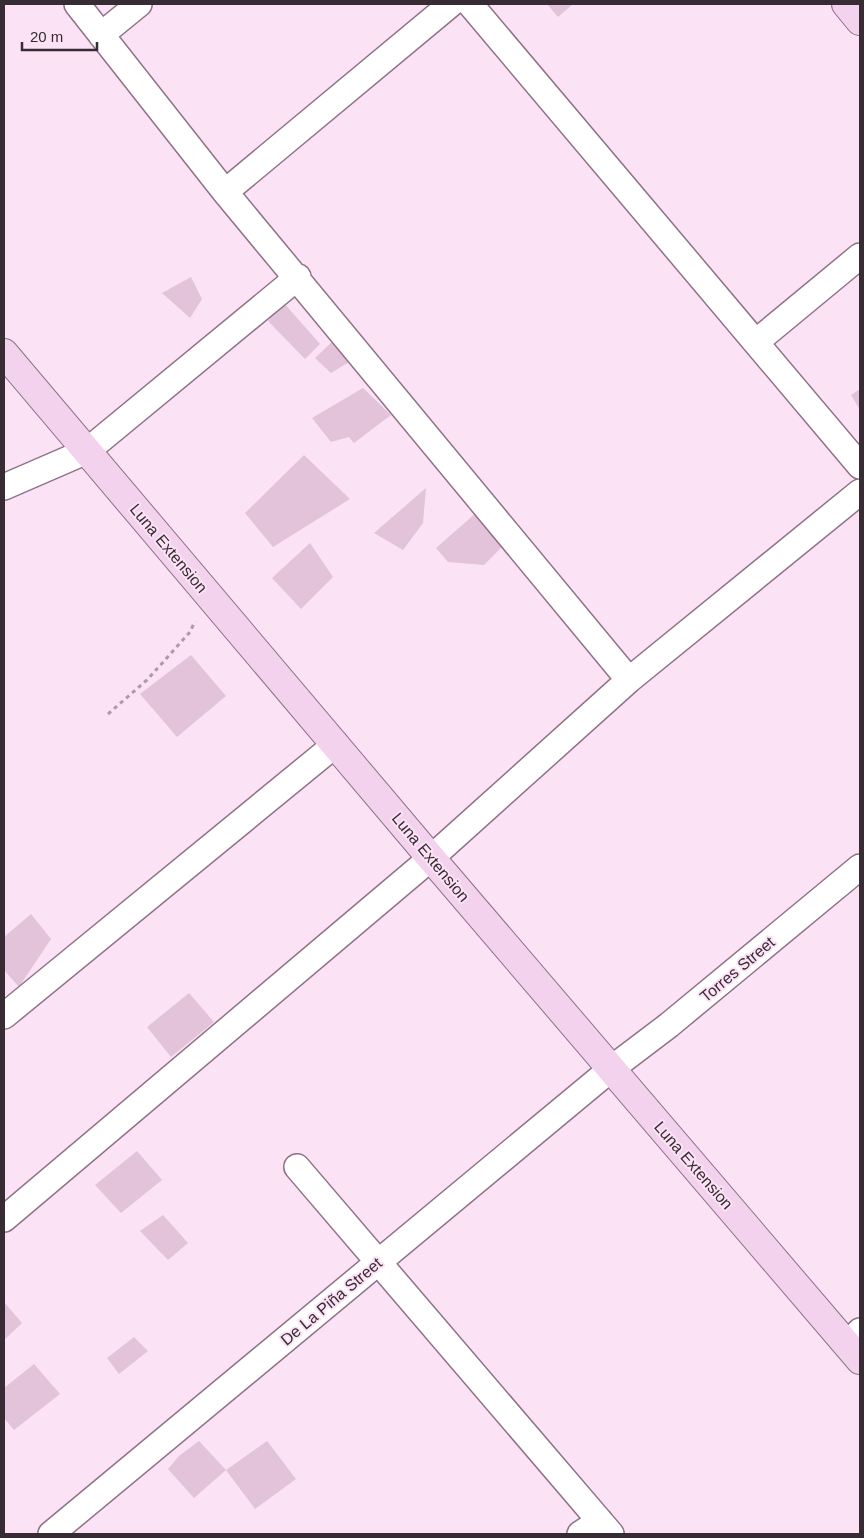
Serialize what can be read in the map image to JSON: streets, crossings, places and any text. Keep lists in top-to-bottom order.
{
  "streets": {
    "street": ["Luna Extension", "Torres Street", "De La Piña Street"]
  },
  "crossings": [
    ["Luna Extension", "Torres Street"],
    ["Luna Extension", "De La Piña Street"],
    ["Torres Street", "De La Piña Street"]
  ],
  "scale_bar": "20 m"
}
